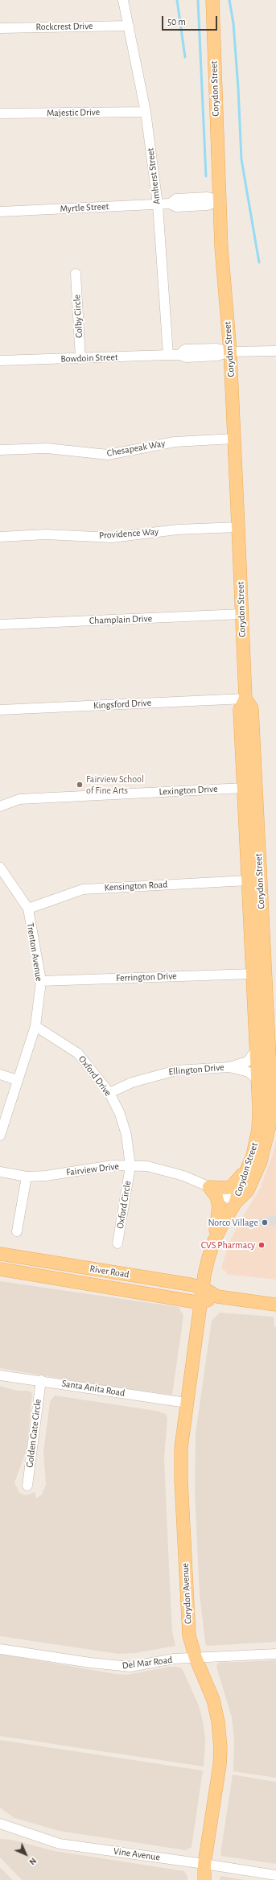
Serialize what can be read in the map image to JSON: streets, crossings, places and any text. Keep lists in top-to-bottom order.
{
  "streets": {
    "main road": ["Corydon Street", "River Road", "Corydon Avenue"],
    "street": [
      "Rockcrest Drive",
      "Majestic Drive",
      "Amherst Street",
      "Myrtle Street",
      "Colby Circle",
      "Bowdoin Street",
      "Chesapeak Way",
      "Providence Way",
      "Champlain Drive",
      "Kingsford Drive",
      "Lexington Drive",
      "Kensington Road",
      "Trenton Avenue",
      "Ferrington Drive",
      "Ellington Drive",
      "Oxford Drive",
      "Fairview Drive",
      "Oxford Circle",
      "Santa Anita Road",
      "Golden Gate Circle",
      "Del Mar Road",
      "Vine Avenue"
    ]
  },
  "crossings": [
    ["Rockcrest Drive", "Amherst Street"],
    ["Corydon Street", "Myrtle Street"],
    ["Corydon Street", "Bowdoin Street"],
    ["Corydon Street", "Chesapeak Way"],
    ["Corydon Street", "Providence Way"],
    ["Corydon Street", "Champlain Drive"],
    ["Corydon Street", "Kingsford Drive"],
    ["Corydon Street", "Lexington Drive"],
    ["Corydon Street", "Kensington Road"],
    ["Corydon Street", "Ferrington Drive"],
    ["Corydon Street", "Ellington Drive"],
    ["Corydon Street", "Fairview Drive"],
    ["Corydon Street", "River Road"],
    ["Corydon Street", "Corydon Avenue"],
    ["Majestic Drive", "Amherst Street"],
    ["Amherst Street", "Myrtle Street"],
    ["Amherst Street", "Bowdoin Street"],
    ["Colby Circle", "Bowdoin Street"],
    ["Kensington Road", "Trenton Avenue"],
    ["Trenton Avenue", "Ferrington Drive"],
    ["Trenton Avenue", "Oxford Drive"],
    ["Ellington Drive", "Oxford Drive"],
    ["Oxford Drive", "Fairview Drive"],
    ["Oxford Drive", "Oxford Circle"],
    ["Fairview Drive", "Oxford Circle"],
    ["River Road", "Corydon Avenue"],
    ["Santa Anita Road", "Golden Gate Circle"],
    ["Santa Anita Road", "Corydon Avenue"],
    ["Corydon Avenue", "Del Mar Road"],
    ["Corydon Avenue", "Vine Avenue"]
  ],
  "places": ["Fairview School of Fine Arts", "Norco Village", "CVS Pharmacy"],
  "scale_bar": "50 m",
  "north": "bottom right"
}
